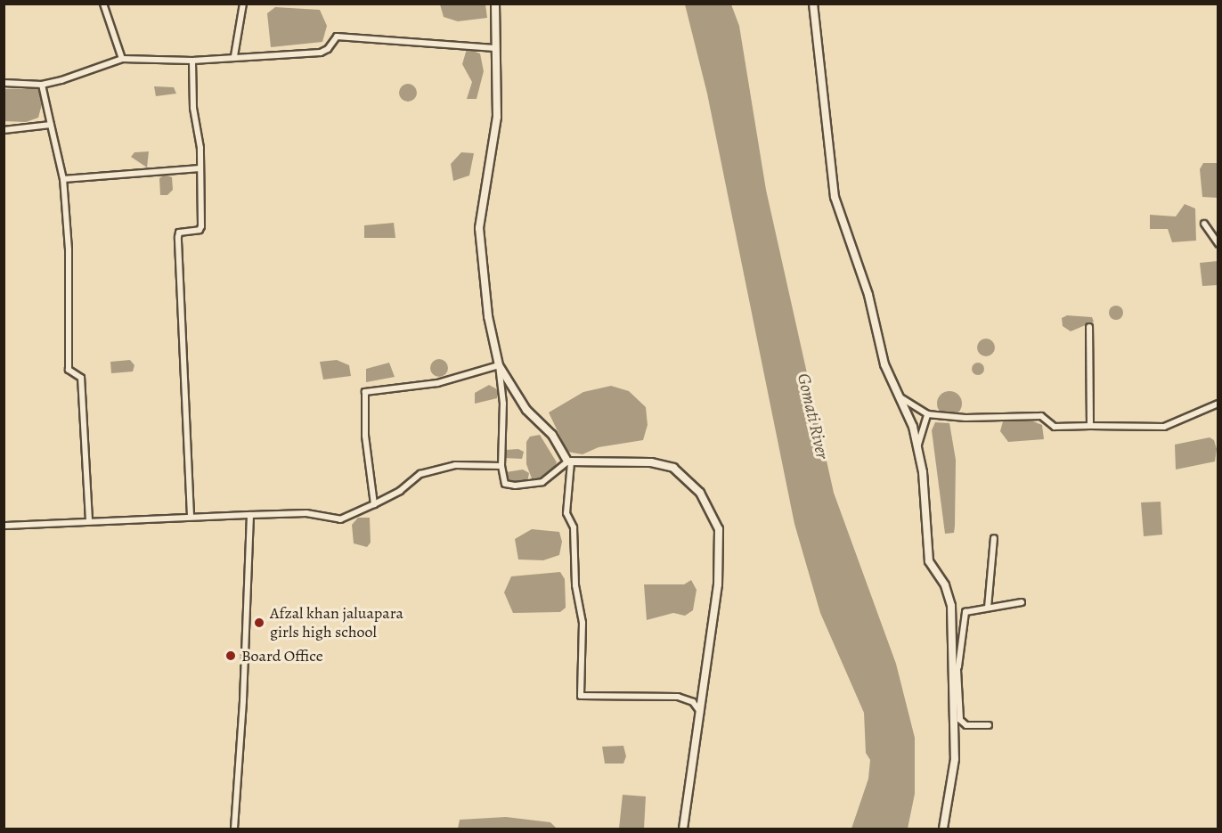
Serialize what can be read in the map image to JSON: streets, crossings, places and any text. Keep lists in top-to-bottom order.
{
  "water": ["Gomati River"],
  "places": ["Afzal khan jaluapara girls high school", "Board Office"]
}
